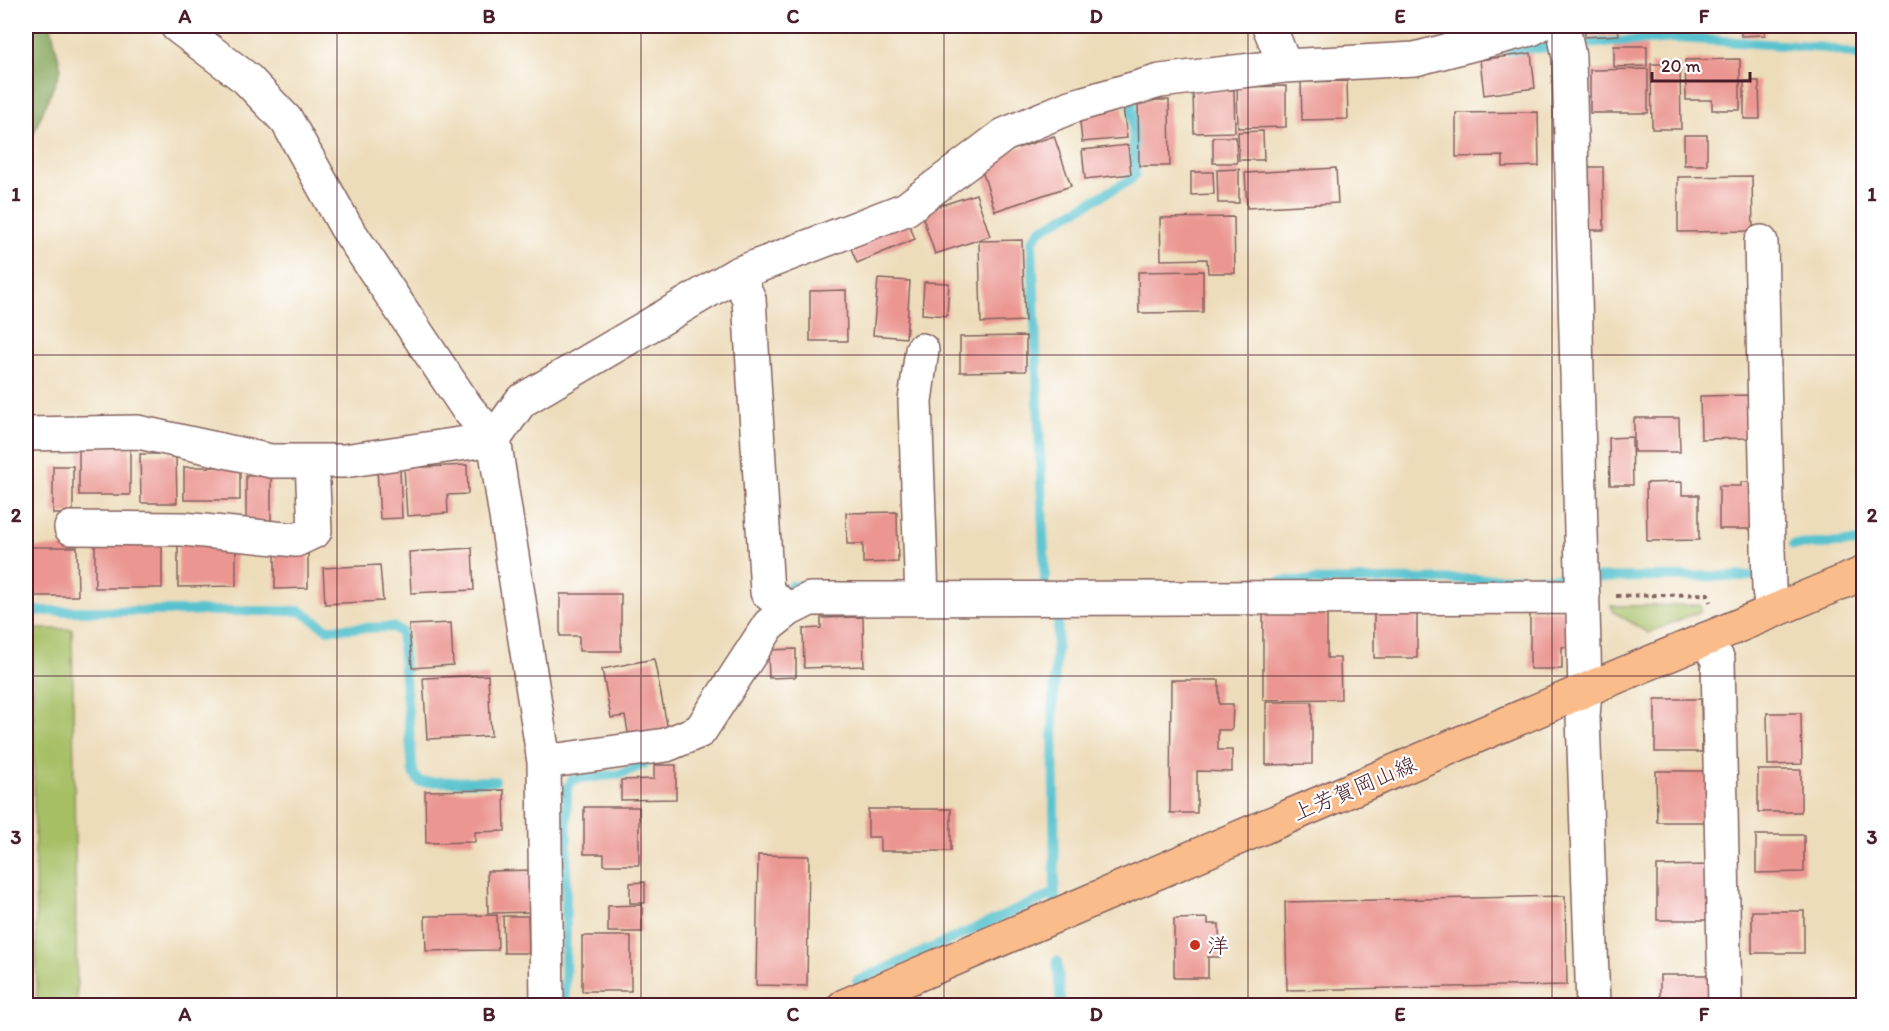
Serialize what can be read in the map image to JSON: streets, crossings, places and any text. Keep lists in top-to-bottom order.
{
  "streets": {
    "main road": ["上芳賀岡山線"]
  },
  "places": ["洋"],
  "scale_bar": "20 m",
  "grid": {
    "columns": [
      "A",
      "B",
      "C",
      "D",
      "E",
      "F"
    ],
    "rows": ["1", "2", "3"]
  }
}
